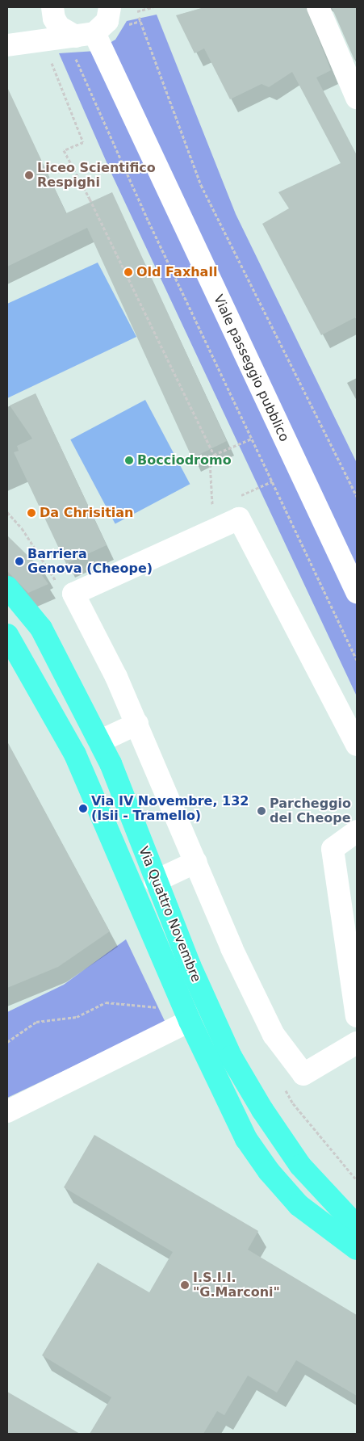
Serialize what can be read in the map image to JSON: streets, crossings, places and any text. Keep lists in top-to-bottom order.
{
  "streets": {
    "main road": ["Via Quattro Novembre"],
    "street": ["Viale passeggio pubblico"]
  },
  "places": [
    "Liceo Scientifico Respighi",
    "Old Faxhall",
    "Bocciodromo",
    "Da Chrisitian",
    "Barriera Genova (Cheope)",
    "Via IV Novembre, 132 (Isii - Tramello)",
    "Parcheggio del Cheope",
    "I.S.I.I. \"G.Marconi\""
  ]
}
